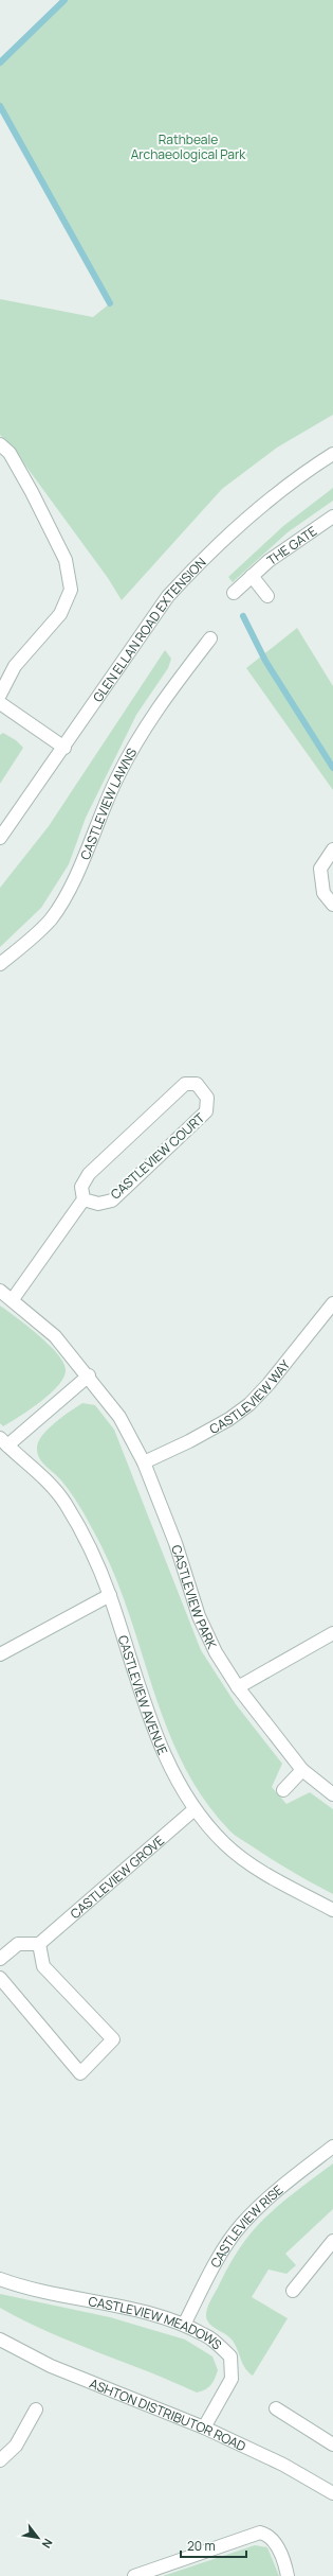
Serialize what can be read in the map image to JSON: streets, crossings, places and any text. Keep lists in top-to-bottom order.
{
  "streets": {
    "street": [
      "THE GATE",
      "GLEN ELLAN ROAD EXTENSION",
      "CASTLEVIEW LAWNS",
      "CASTLEVIEW COURT",
      "CASTLEVIEW WAY",
      "CASTLEVIEW PARK",
      "CASTLEVIEW AVENUE",
      "CASTLEVIEW GROVE",
      "CASTLEVIEW RISE",
      "CASTLEVIEW MEADOWS",
      "ASHTON DISTRIBUTOR ROAD"
    ]
  },
  "crossings": [
    ["CASTLEVIEW COURT", "CASTLEVIEW PARK"],
    ["CASTLEVIEW WAY", "CASTLEVIEW PARK"],
    ["CASTLEVIEW AVENUE", "CASTLEVIEW GROVE"],
    ["CASTLEVIEW RISE", "CASTLEVIEW MEADOWS"],
    ["CASTLEVIEW MEADOWS", "ASHTON DISTRIBUTOR ROAD"]
  ],
  "parks": ["Rathbeale Archaeological Park"],
  "scale_bar": "20 m",
  "north": "bottom right"
}
